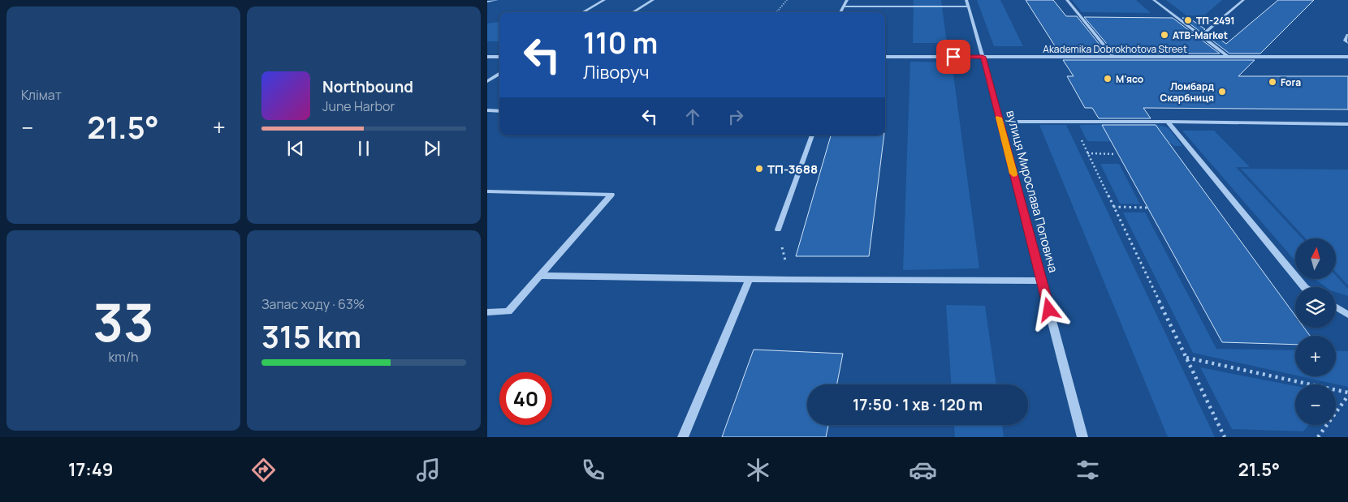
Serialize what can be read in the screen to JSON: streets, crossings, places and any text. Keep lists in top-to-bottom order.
{
  "streets": {
    "street": ["Akademika Dobrokhotova Street", "вулиця Мирослава Поповича"]
  },
  "crossings": [
    ["Akademika Dobrokhotova Street", "вулиця Мирослава Поповича"]
  ],
  "places": [
    "ТП-2491",
    "ATB-Market",
    "М'ясо",
    "Fora",
    "Ломбард Скарбниця",
    "ТП-3688"
  ],
  "north": "top",
  "page": {
    "tile": [
      "Клімат",
      ["33", "km/h"],
      ["Запас ходу · 63%", "315 km"]
    ],
    "turn": ["110 m", "Ліворуч"],
    "song": ["Northbound", "June Harbor"],
    "heat": ["−", "21.5°", "+"],
    "map_buttons": ["+", "−"],
    "limit": "40",
    "trip": "17:50 · 1 хв · 120 m",
    "tabs": ["17:49", "21.5°"]
  }
}
